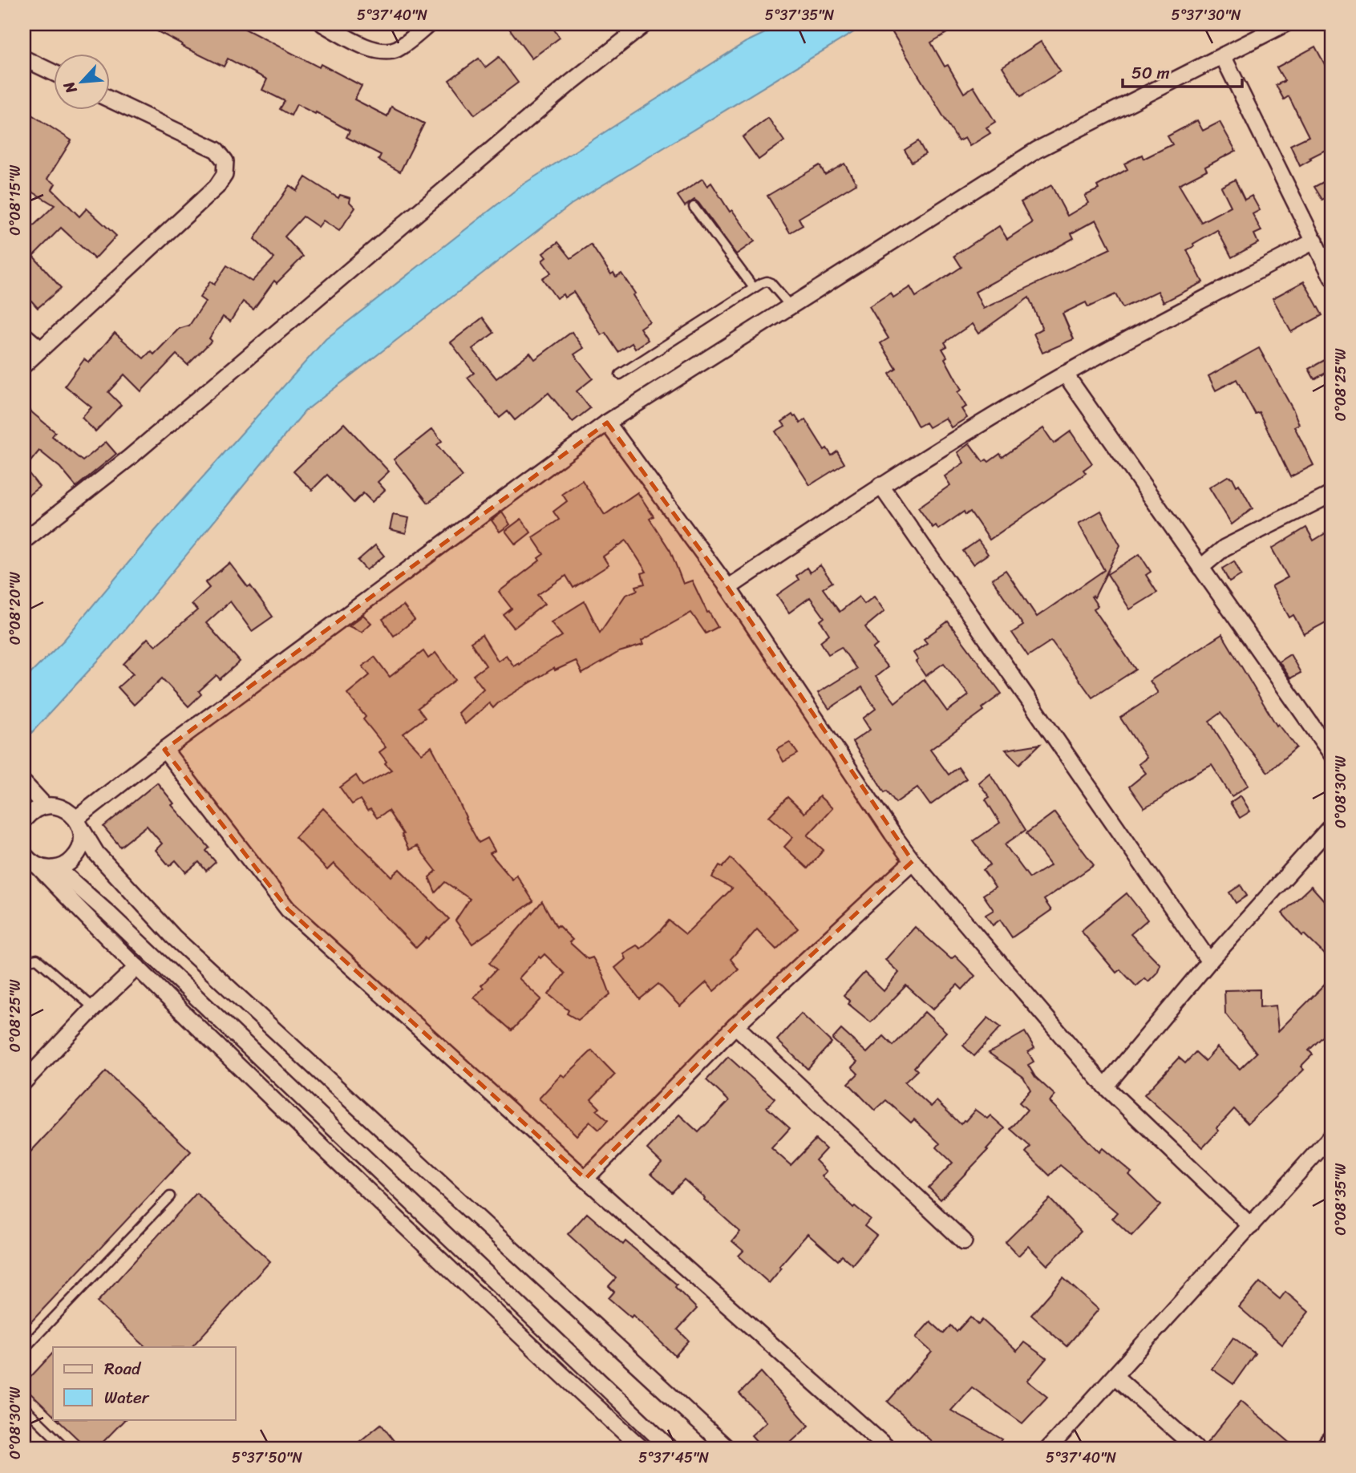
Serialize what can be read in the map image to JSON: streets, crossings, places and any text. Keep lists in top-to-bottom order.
{
  "legend": ["Road", "Water"],
  "scale_bar": "50 m",
  "north": "bottom left",
  "coordinates": [
    "5°37'40\"N",
    "5°37'35\"N",
    "5°37'30\"N",
    "0°08'15\"W",
    "0°08'25\"W",
    "0°08'20\"W",
    "0°08'30\"W",
    "0°08'35\"W",
    "5°37'50\"N",
    "5°37'45\"N"
  ]
}
